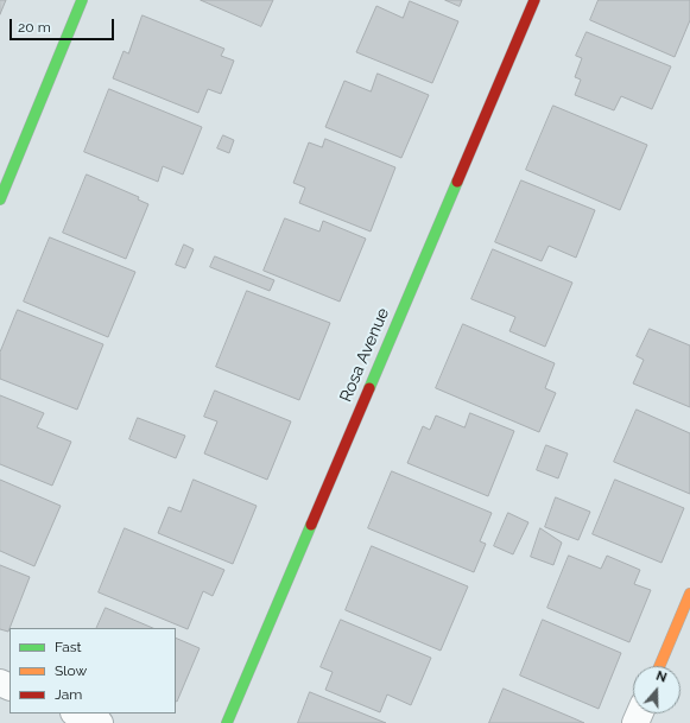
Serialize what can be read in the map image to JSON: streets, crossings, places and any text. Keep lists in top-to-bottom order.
{
  "streets": {
    "street": ["Rosa Avenue"]
  },
  "legend": ["Fast", "Slow", "Jam"],
  "scale_bar": "20 m",
  "north": "top"
}
